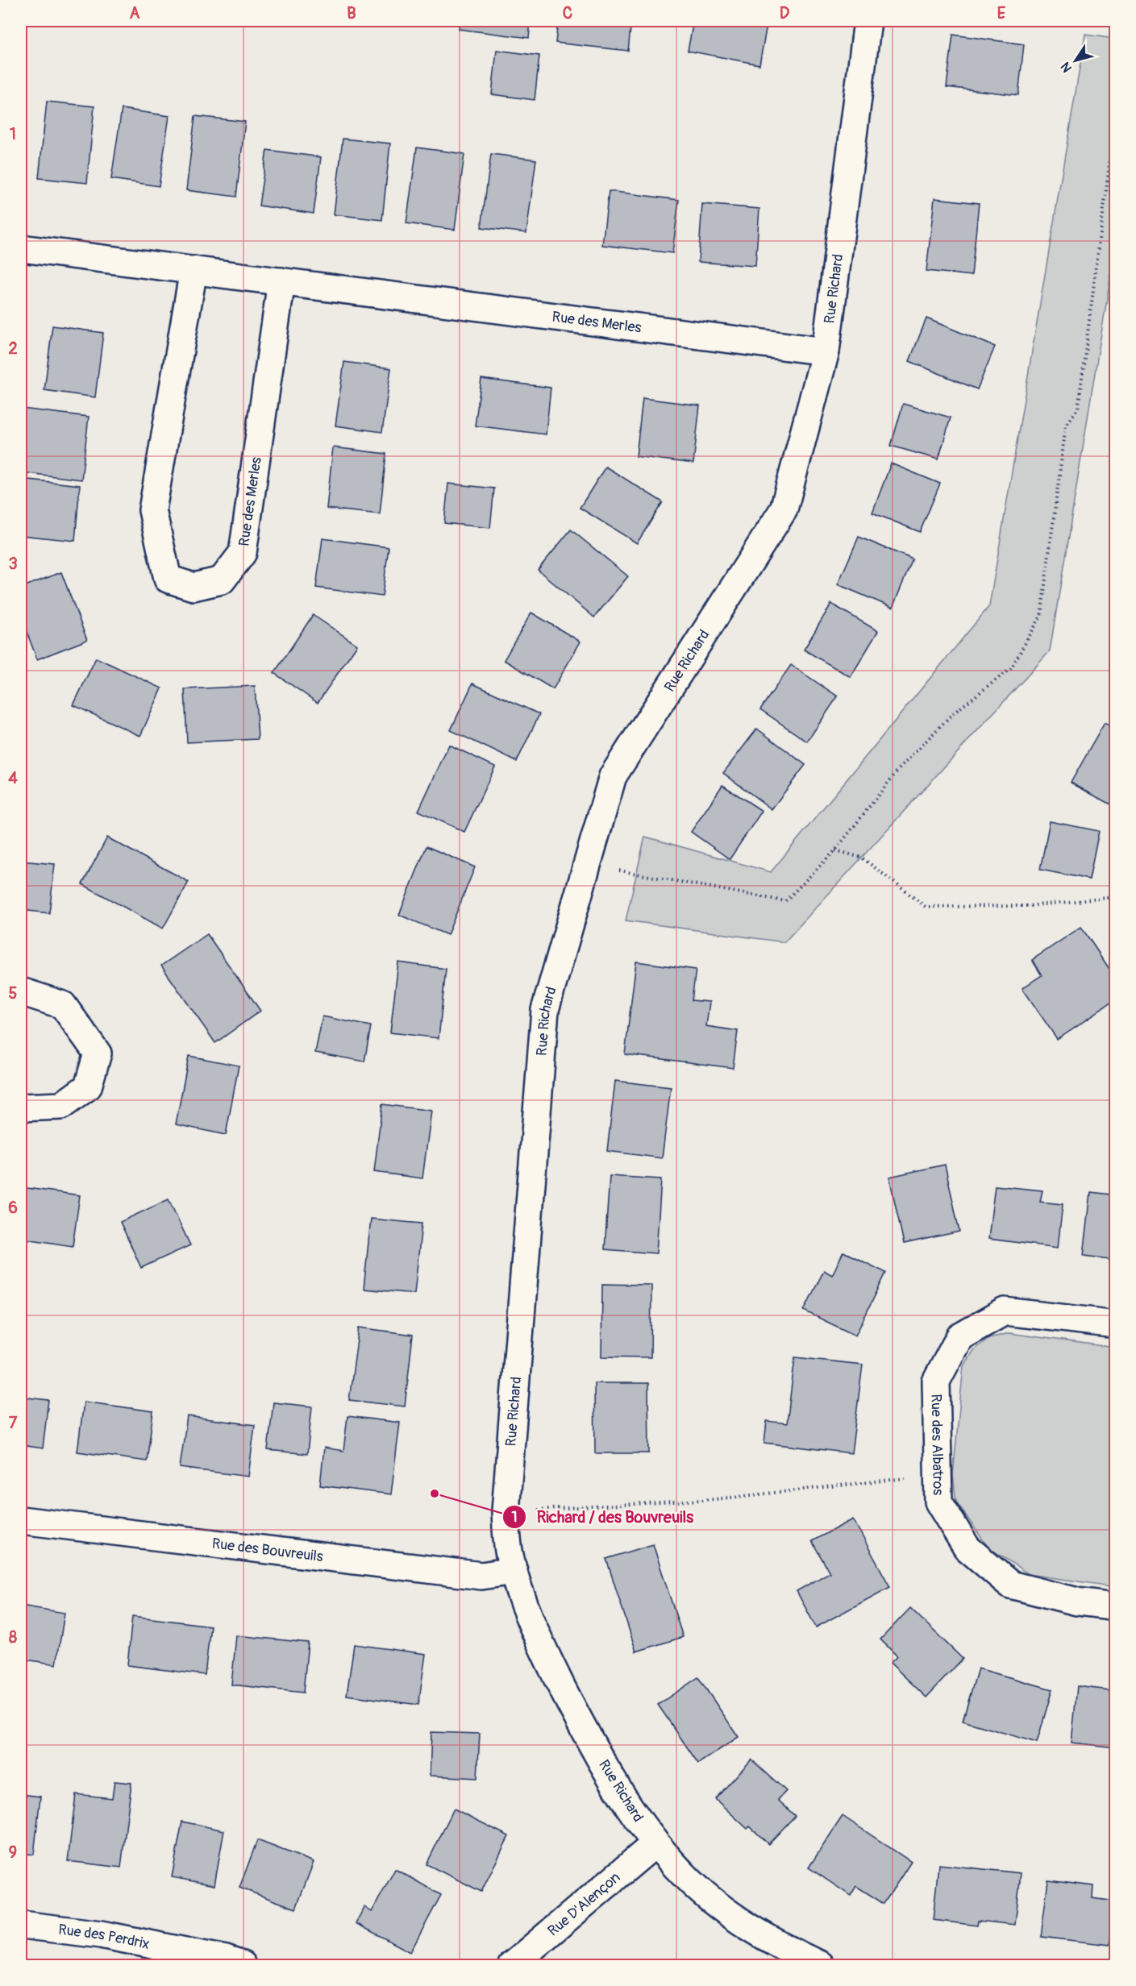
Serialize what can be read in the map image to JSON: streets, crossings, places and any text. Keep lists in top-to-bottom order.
{
  "streets": {
    "street": [
      "Rue Richard",
      "Rue des Merles",
      "Rue des Albatros",
      "Rue des Bouvreuils",
      "Rue D'Alençon",
      "Rue des Perdrix"
    ]
  },
  "crossings": [
    ["Rue Richard", "Rue des Merles"],
    ["Rue Richard", "Rue des Bouvreuils"],
    ["Rue Richard", "Rue D'Alençon"]
  ],
  "places": ["Richard / des Bouvreuils"],
  "north": "bottom left",
  "grid": {
    "columns": [
      "A",
      "B",
      "C",
      "D",
      "E"
    ],
    "rows": [
      "1",
      "2",
      "3",
      "4",
      "5",
      "6",
      "7",
      "8",
      "9"
    ]
  }
}
